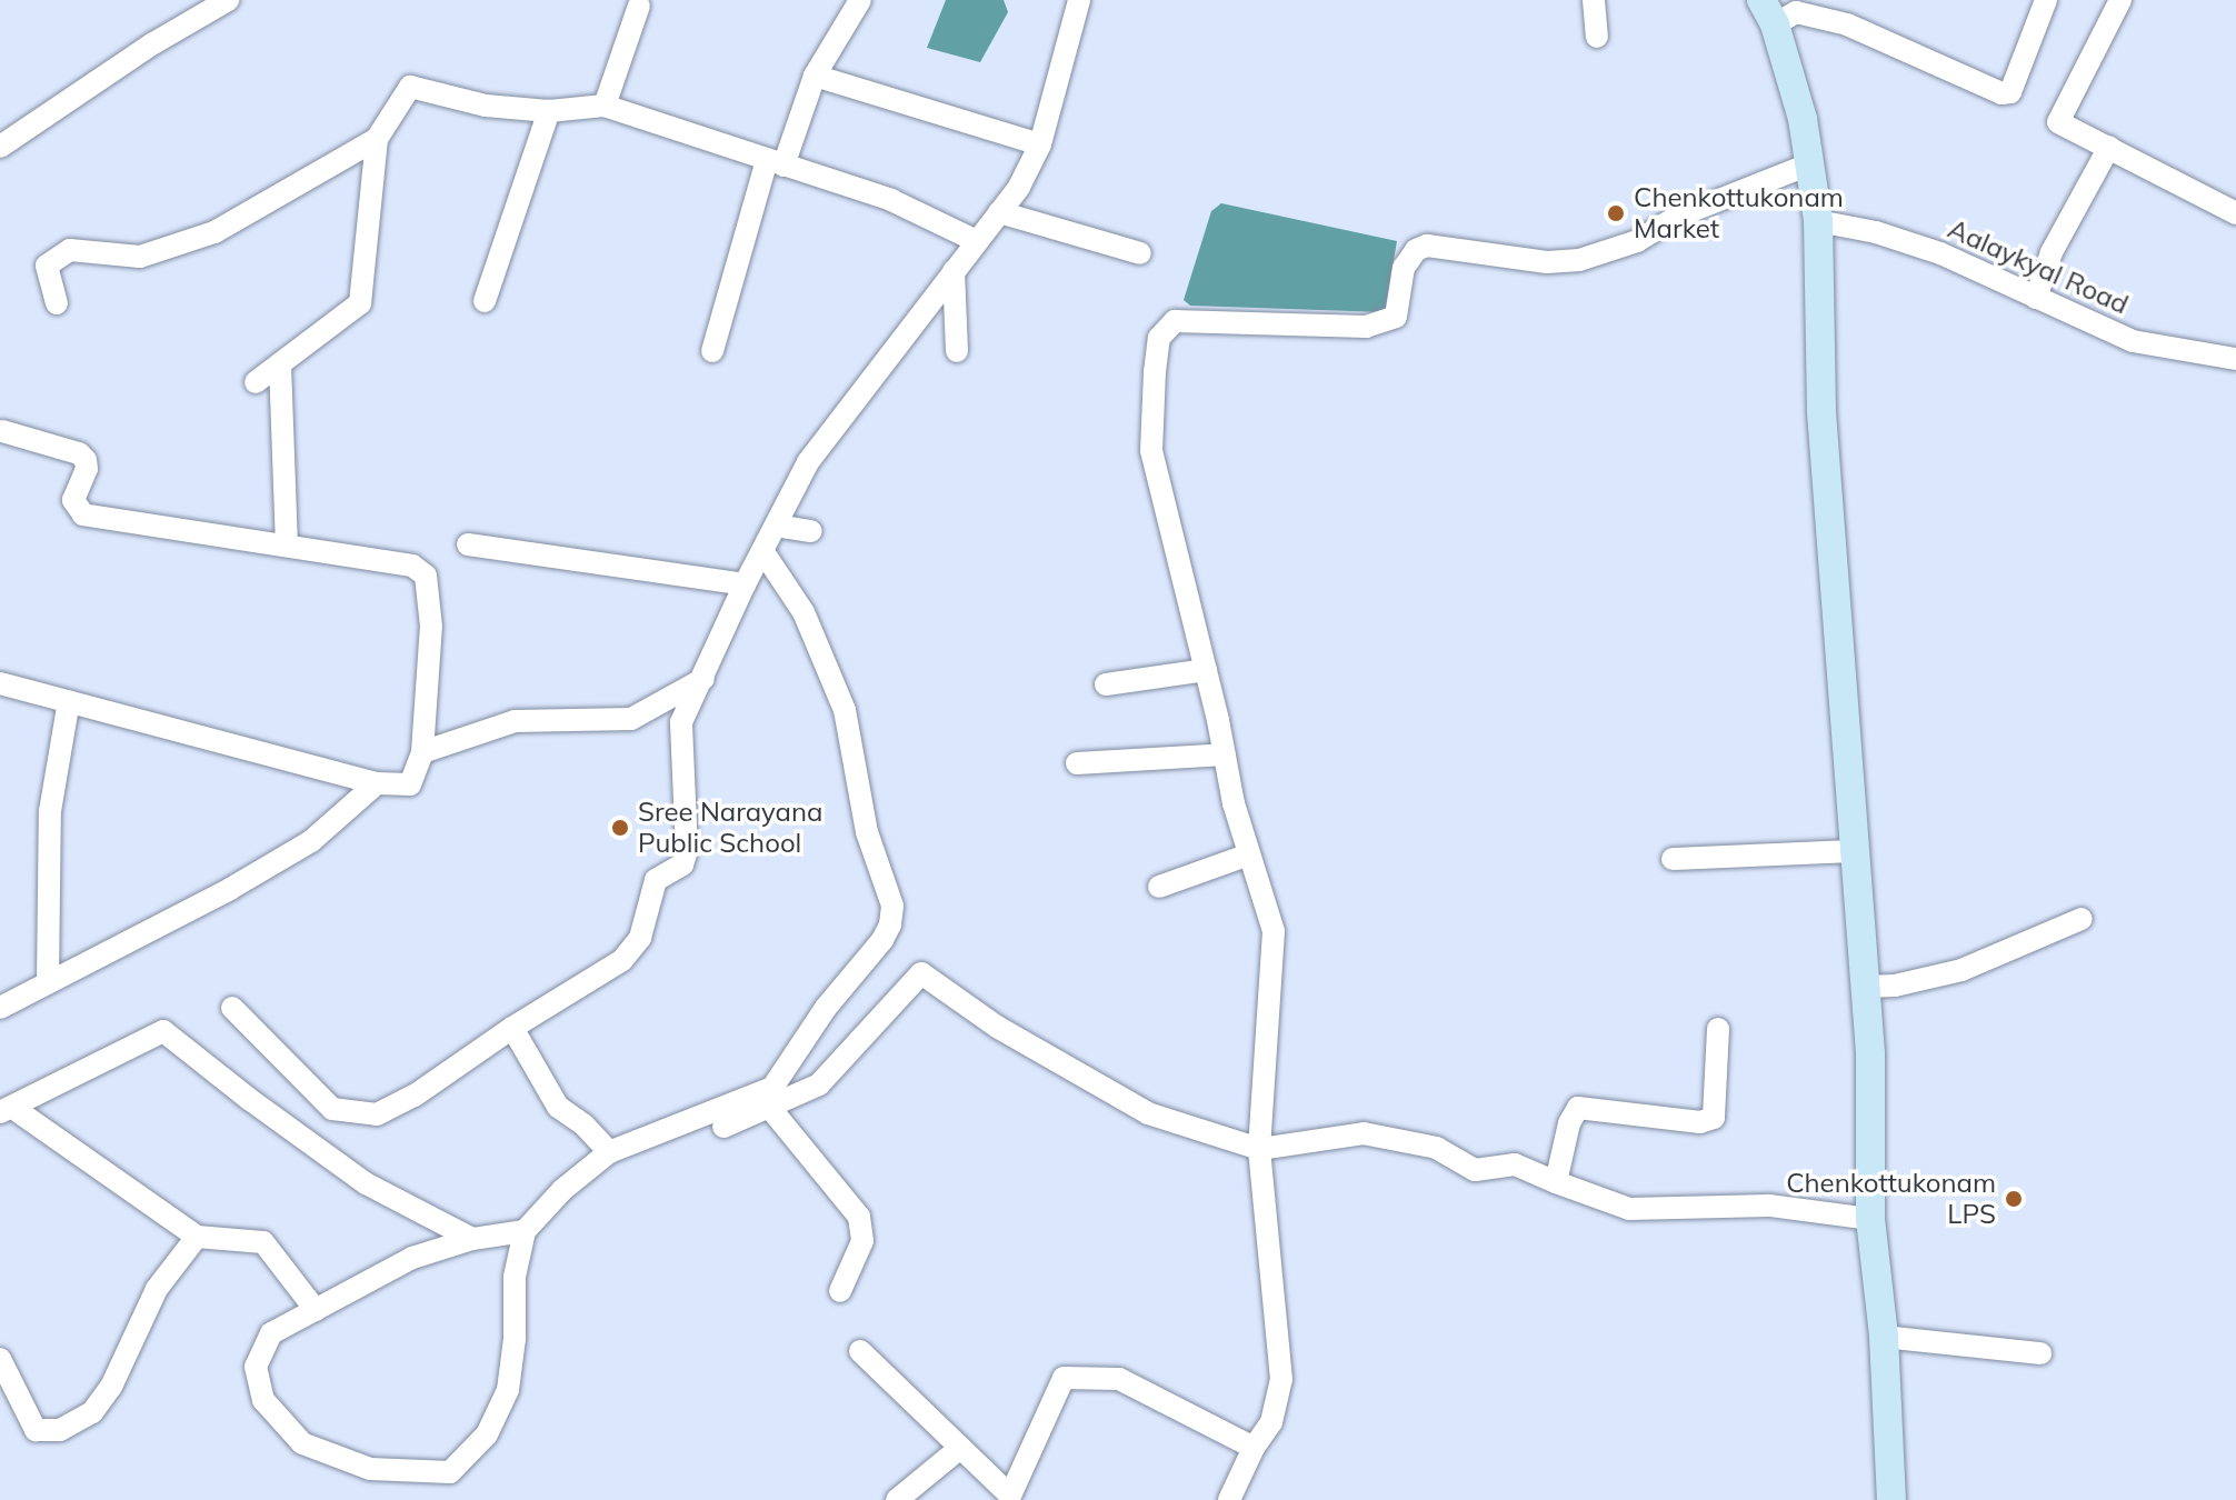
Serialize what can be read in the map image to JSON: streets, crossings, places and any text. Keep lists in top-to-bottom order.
{
  "streets": {
    "street": ["Aalaykyal Road"]
  },
  "places": ["Chenkottukonam Market", "Sree Narayana Public School", "Chenkottukonam LPS"]
}
